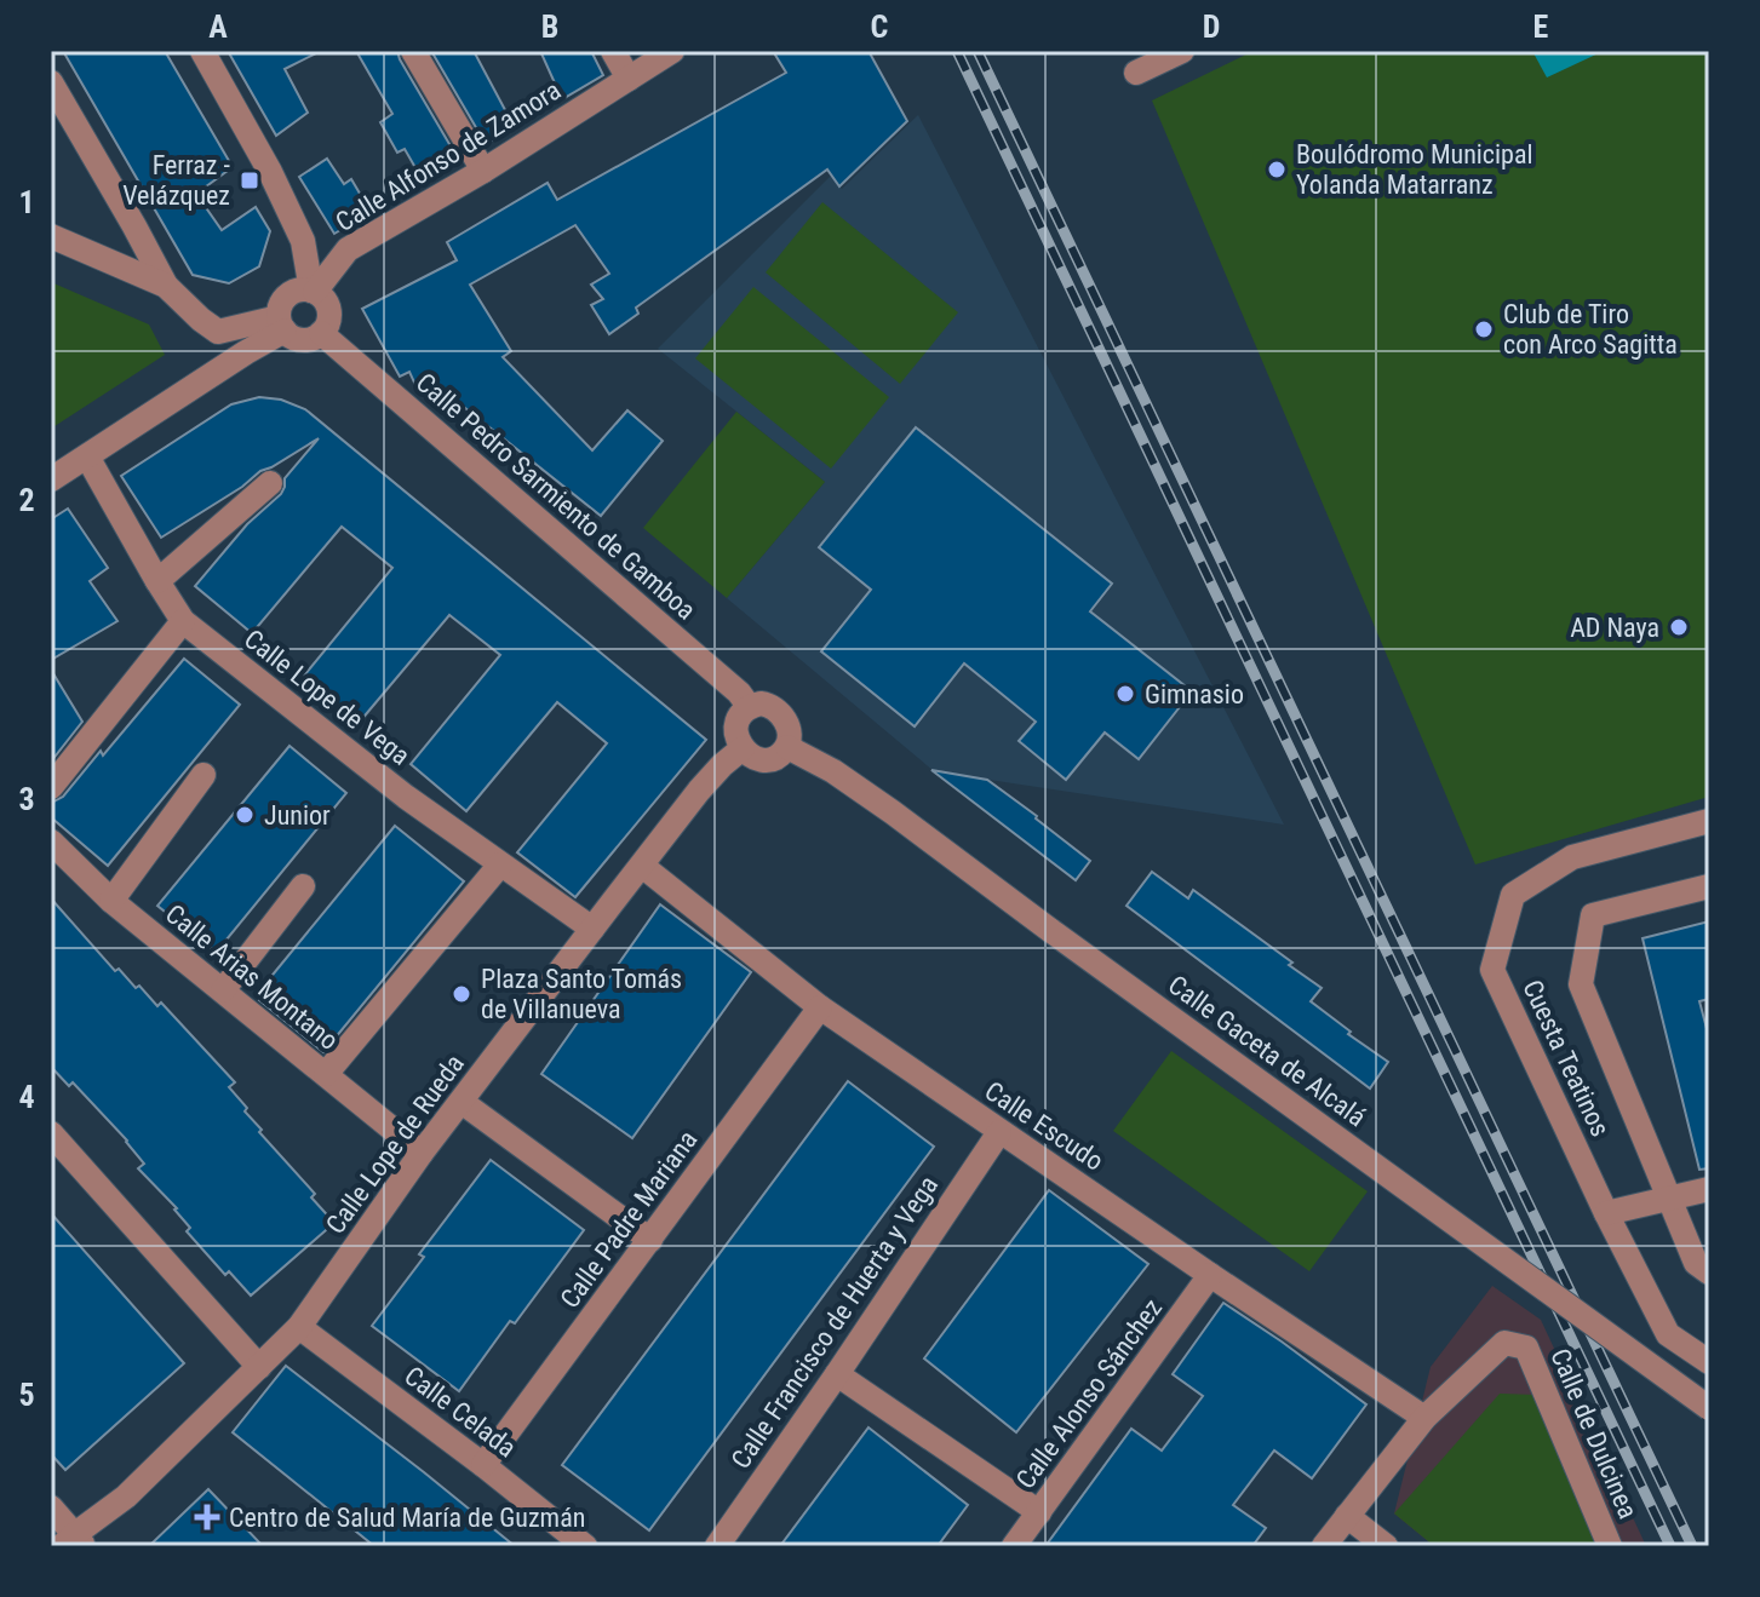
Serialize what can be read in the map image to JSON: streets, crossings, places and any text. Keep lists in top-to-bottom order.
{
  "streets": {
    "street": [
      "Calle Alfonso de Zamora",
      "Calle Pedro Sarmiento de Gamboa",
      "Calle Lope de Vega",
      "Calle Arias Montano",
      "Calle Gaceta de Alcalá",
      "Cuesta Teatinos",
      "Calle Escudo",
      "Calle Lope de Rueda",
      "Calle Padre Mariana",
      "Calle Francisco de Huerta y Vega",
      "Calle Alonso Sánchez",
      "Calle Celada",
      "Calle de Dulcinea"
    ]
  },
  "crossings": [
    ["Calle Alfonso de Zamora", "Calle Pedro Sarmiento de Gamboa"],
    ["Calle Pedro Sarmiento de Gamboa", "Calle Gaceta de Alcalá"],
    ["Calle Pedro Sarmiento de Gamboa", "Calle Lope de Rueda"],
    ["Calle Lope de Vega", "Calle Lope de Rueda"],
    ["Calle Arias Montano", "Calle Lope de Rueda"],
    ["Calle Gaceta de Alcalá", "Calle Lope de Rueda"],
    ["Calle Escudo", "Calle Lope de Rueda"],
    ["Calle Escudo", "Calle Padre Mariana"],
    ["Calle Escudo", "Calle Francisco de Huerta y Vega"],
    ["Calle Escudo", "Calle Alonso Sánchez"],
    ["Calle Escudo", "Calle de Dulcinea"],
    ["Calle Lope de Rueda", "Calle Celada"],
    ["Calle Padre Mariana", "Calle Celada"]
  ],
  "places": {
    "other": [
      "Boulódromo Municipal Yolanda Matarranz",
      "Club de Tiro con Arco Sagitta",
      "AD Naya",
      "Gimnasio",
      "Junior",
      "Plaza Santo Tomás de Villanueva"
    ],
    "transit": ["Ferraz - Velázquez"],
    "health": ["Centro de Salud María de Guzmán"]
  },
  "grid": {
    "columns": [
      "A",
      "B",
      "C",
      "D",
      "E"
    ],
    "rows": [
      "1",
      "2",
      "3",
      "4",
      "5"
    ]
  }
}
